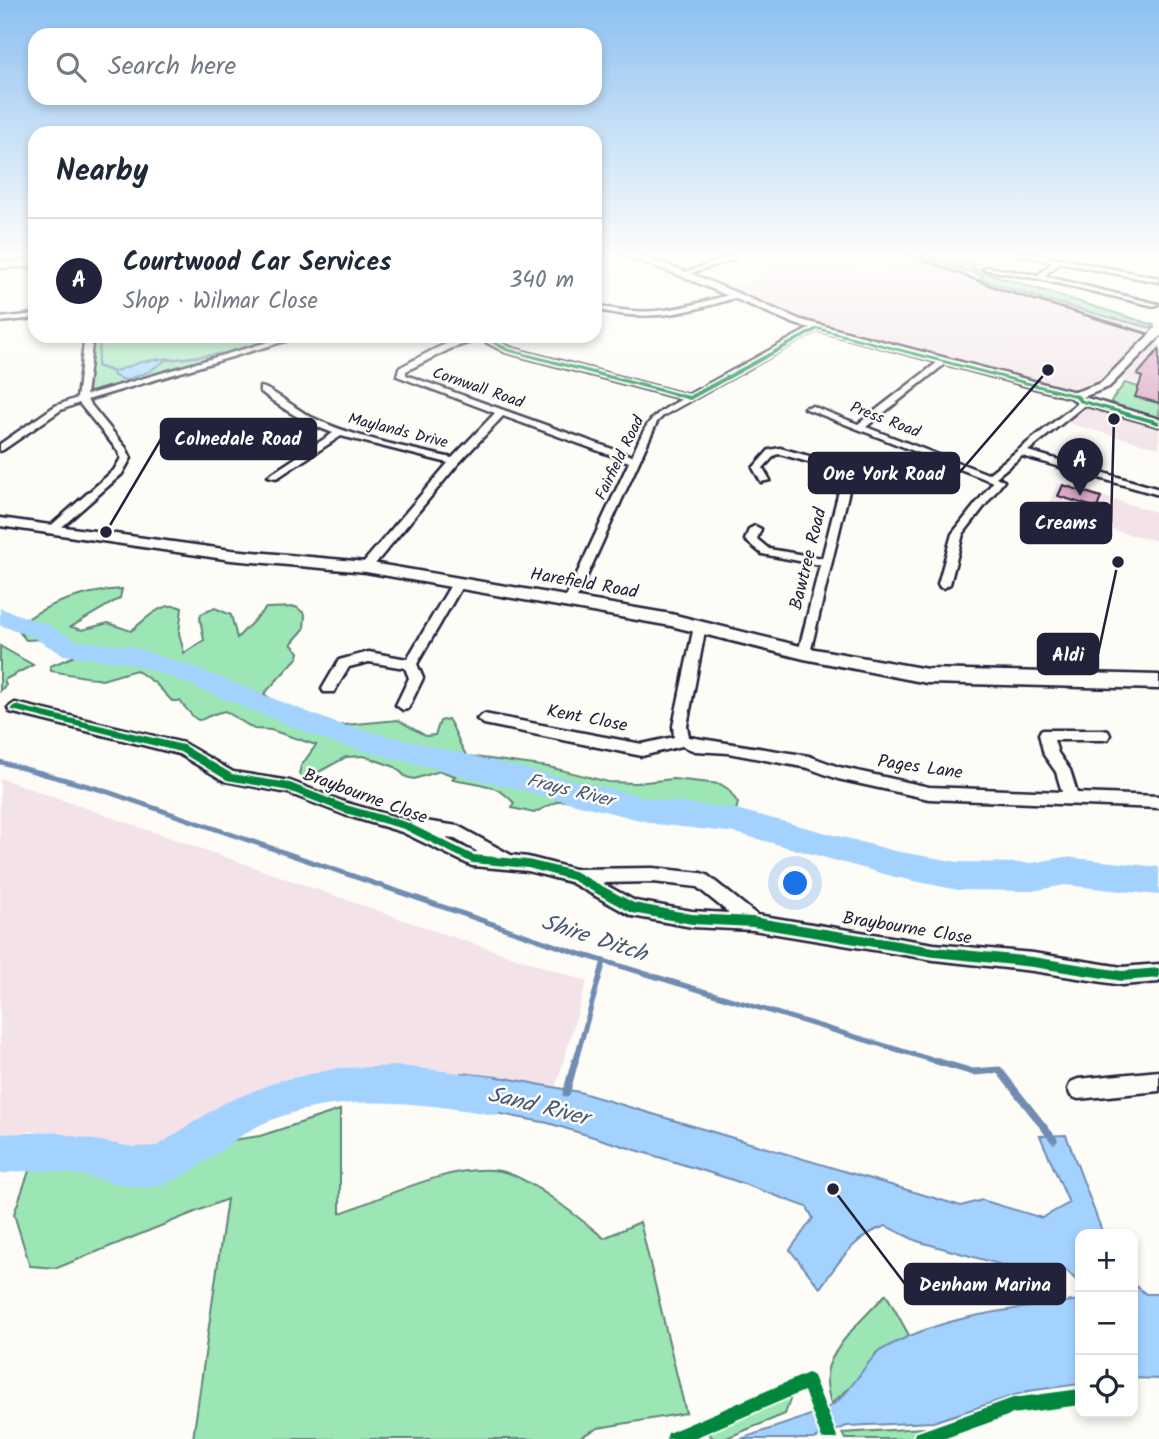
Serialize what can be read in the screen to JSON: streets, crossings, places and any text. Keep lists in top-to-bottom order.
{
  "streets": {
    "main road": ["Harefield Road"],
    "street": [
      "Cornwall Road",
      "Press Road",
      "Maylands Drive",
      "Fairfield Road",
      "Bawtree Road",
      "Kent Close",
      "Pages Lane",
      "Braybourne Close"
    ]
  },
  "crossings": [
    ["Cornwall Road", "Fairfield Road"],
    ["Fairfield Road", "Harefield Road"],
    ["Bawtree Road", "Harefield Road"],
    ["Kent Close", "Pages Lane"]
  ],
  "water": ["Frays River", "Shire Ditch", "Sand River"],
  "places": [
    "One York Road",
    "Creams",
    "Colnedale Road",
    "Aldi",
    "Denham Marina"
  ],
  "page": {
    "search": "Search here",
    "heading": "Nearby",
    "list": [
      {
        "mark": "A",
        "name": "Courtwood Car Services",
        "note": "Shop · Wilmar Close",
        "value": "340 m"
      }
    ],
    "pins": "A",
    "map_buttons": ["+", "−"]
  }
}
